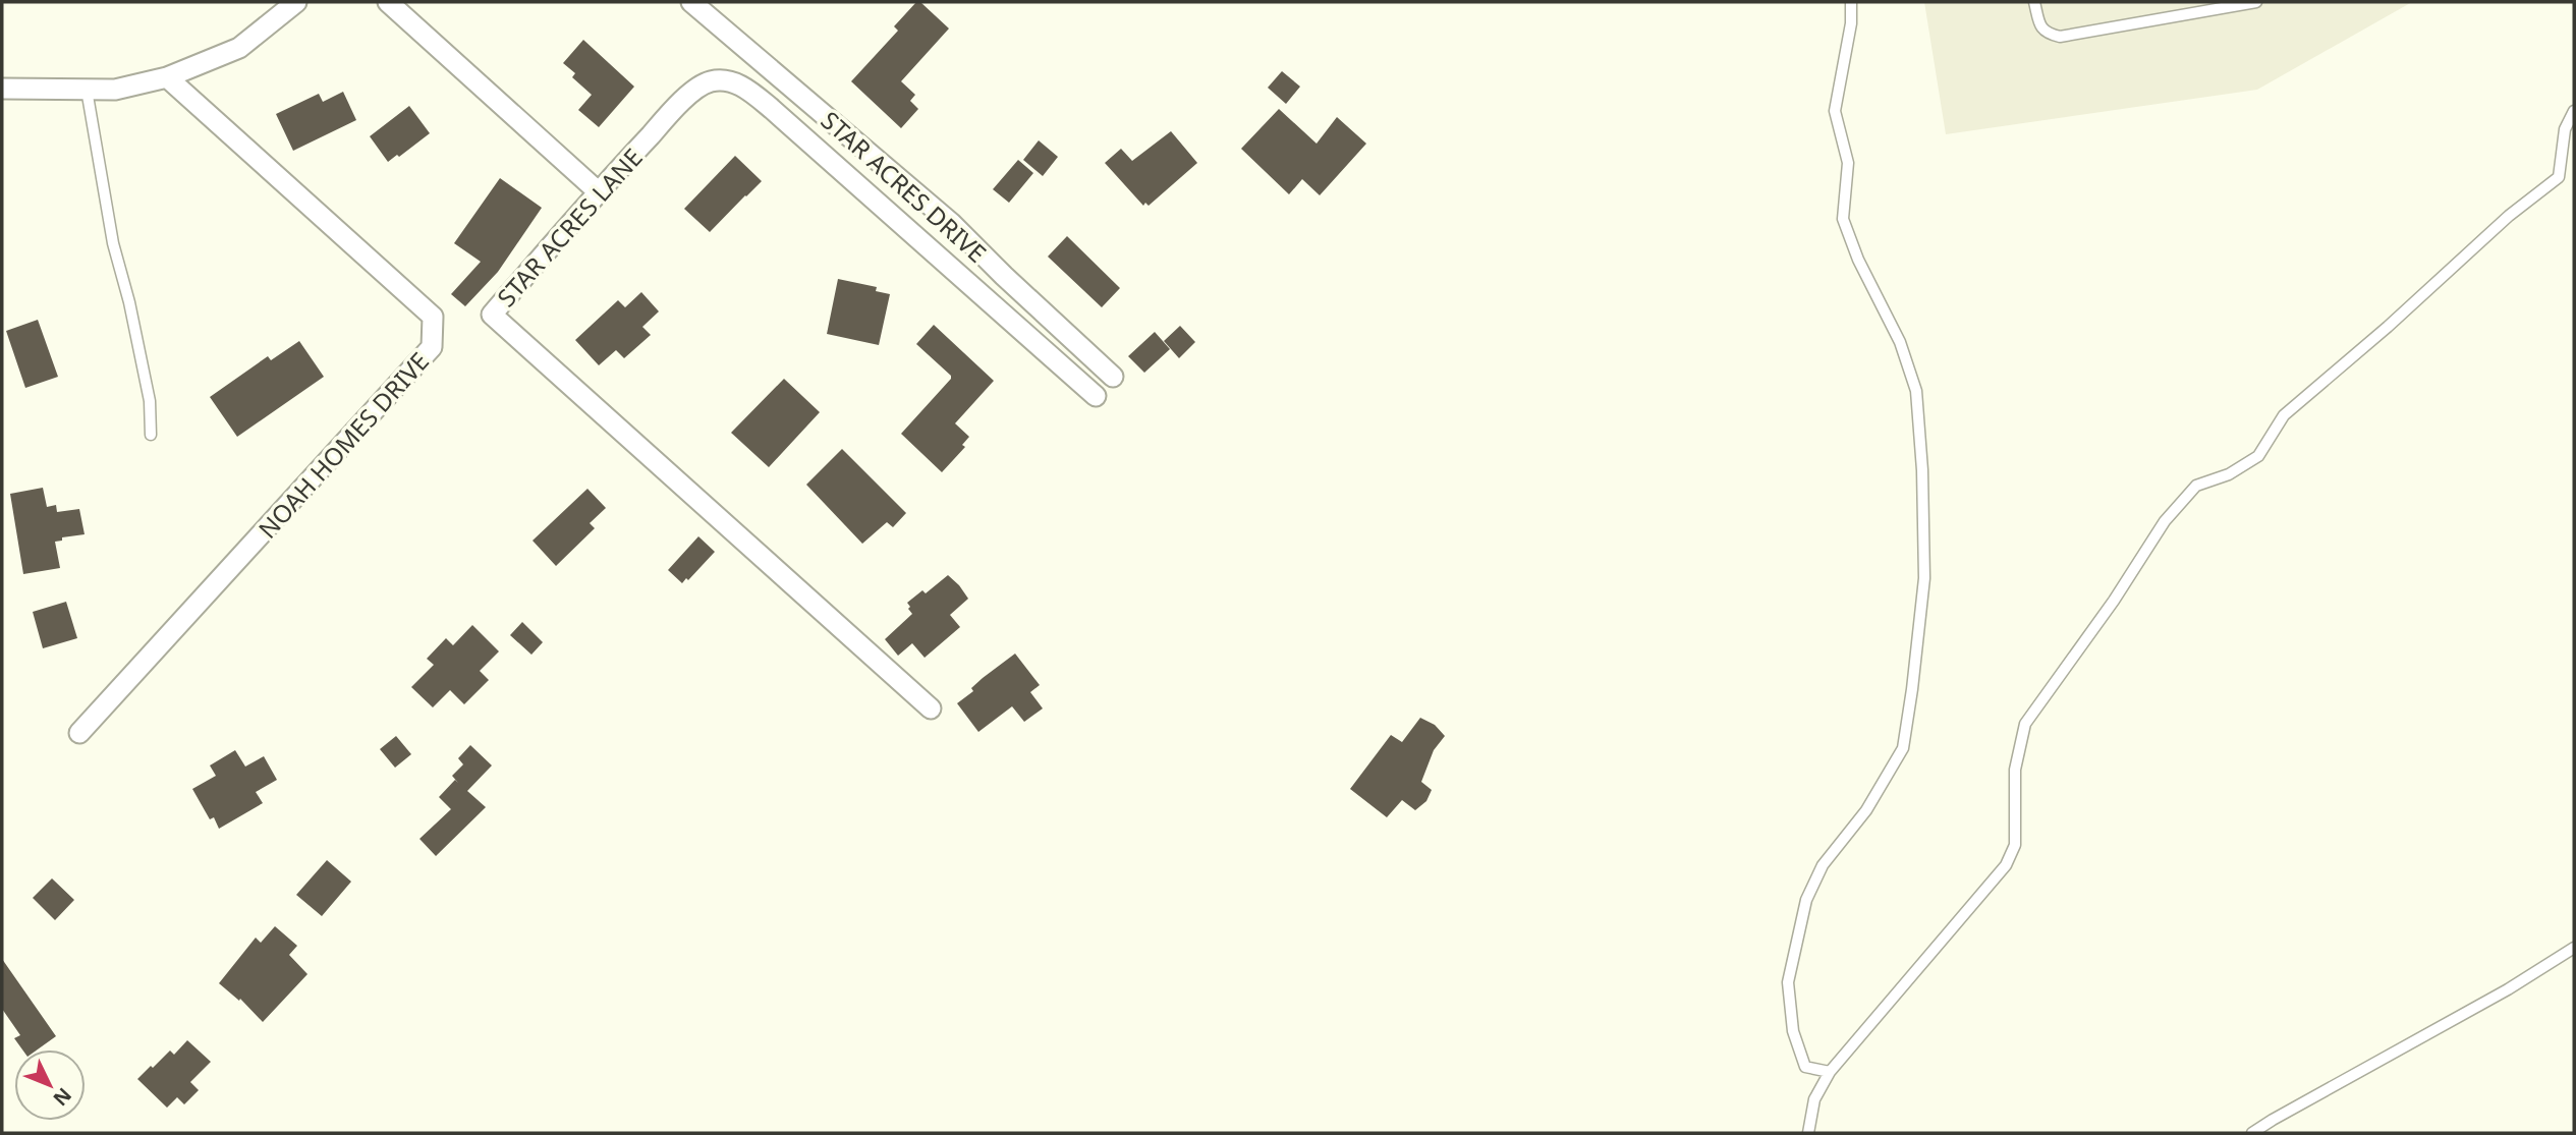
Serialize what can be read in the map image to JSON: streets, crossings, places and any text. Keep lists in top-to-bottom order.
{
  "streets": {
    "street": ["STAR ACRES DRIVE", "STAR ACRES LANE", "NOAH HOMES DRIVE"]
  },
  "north": "bottom right"
}
